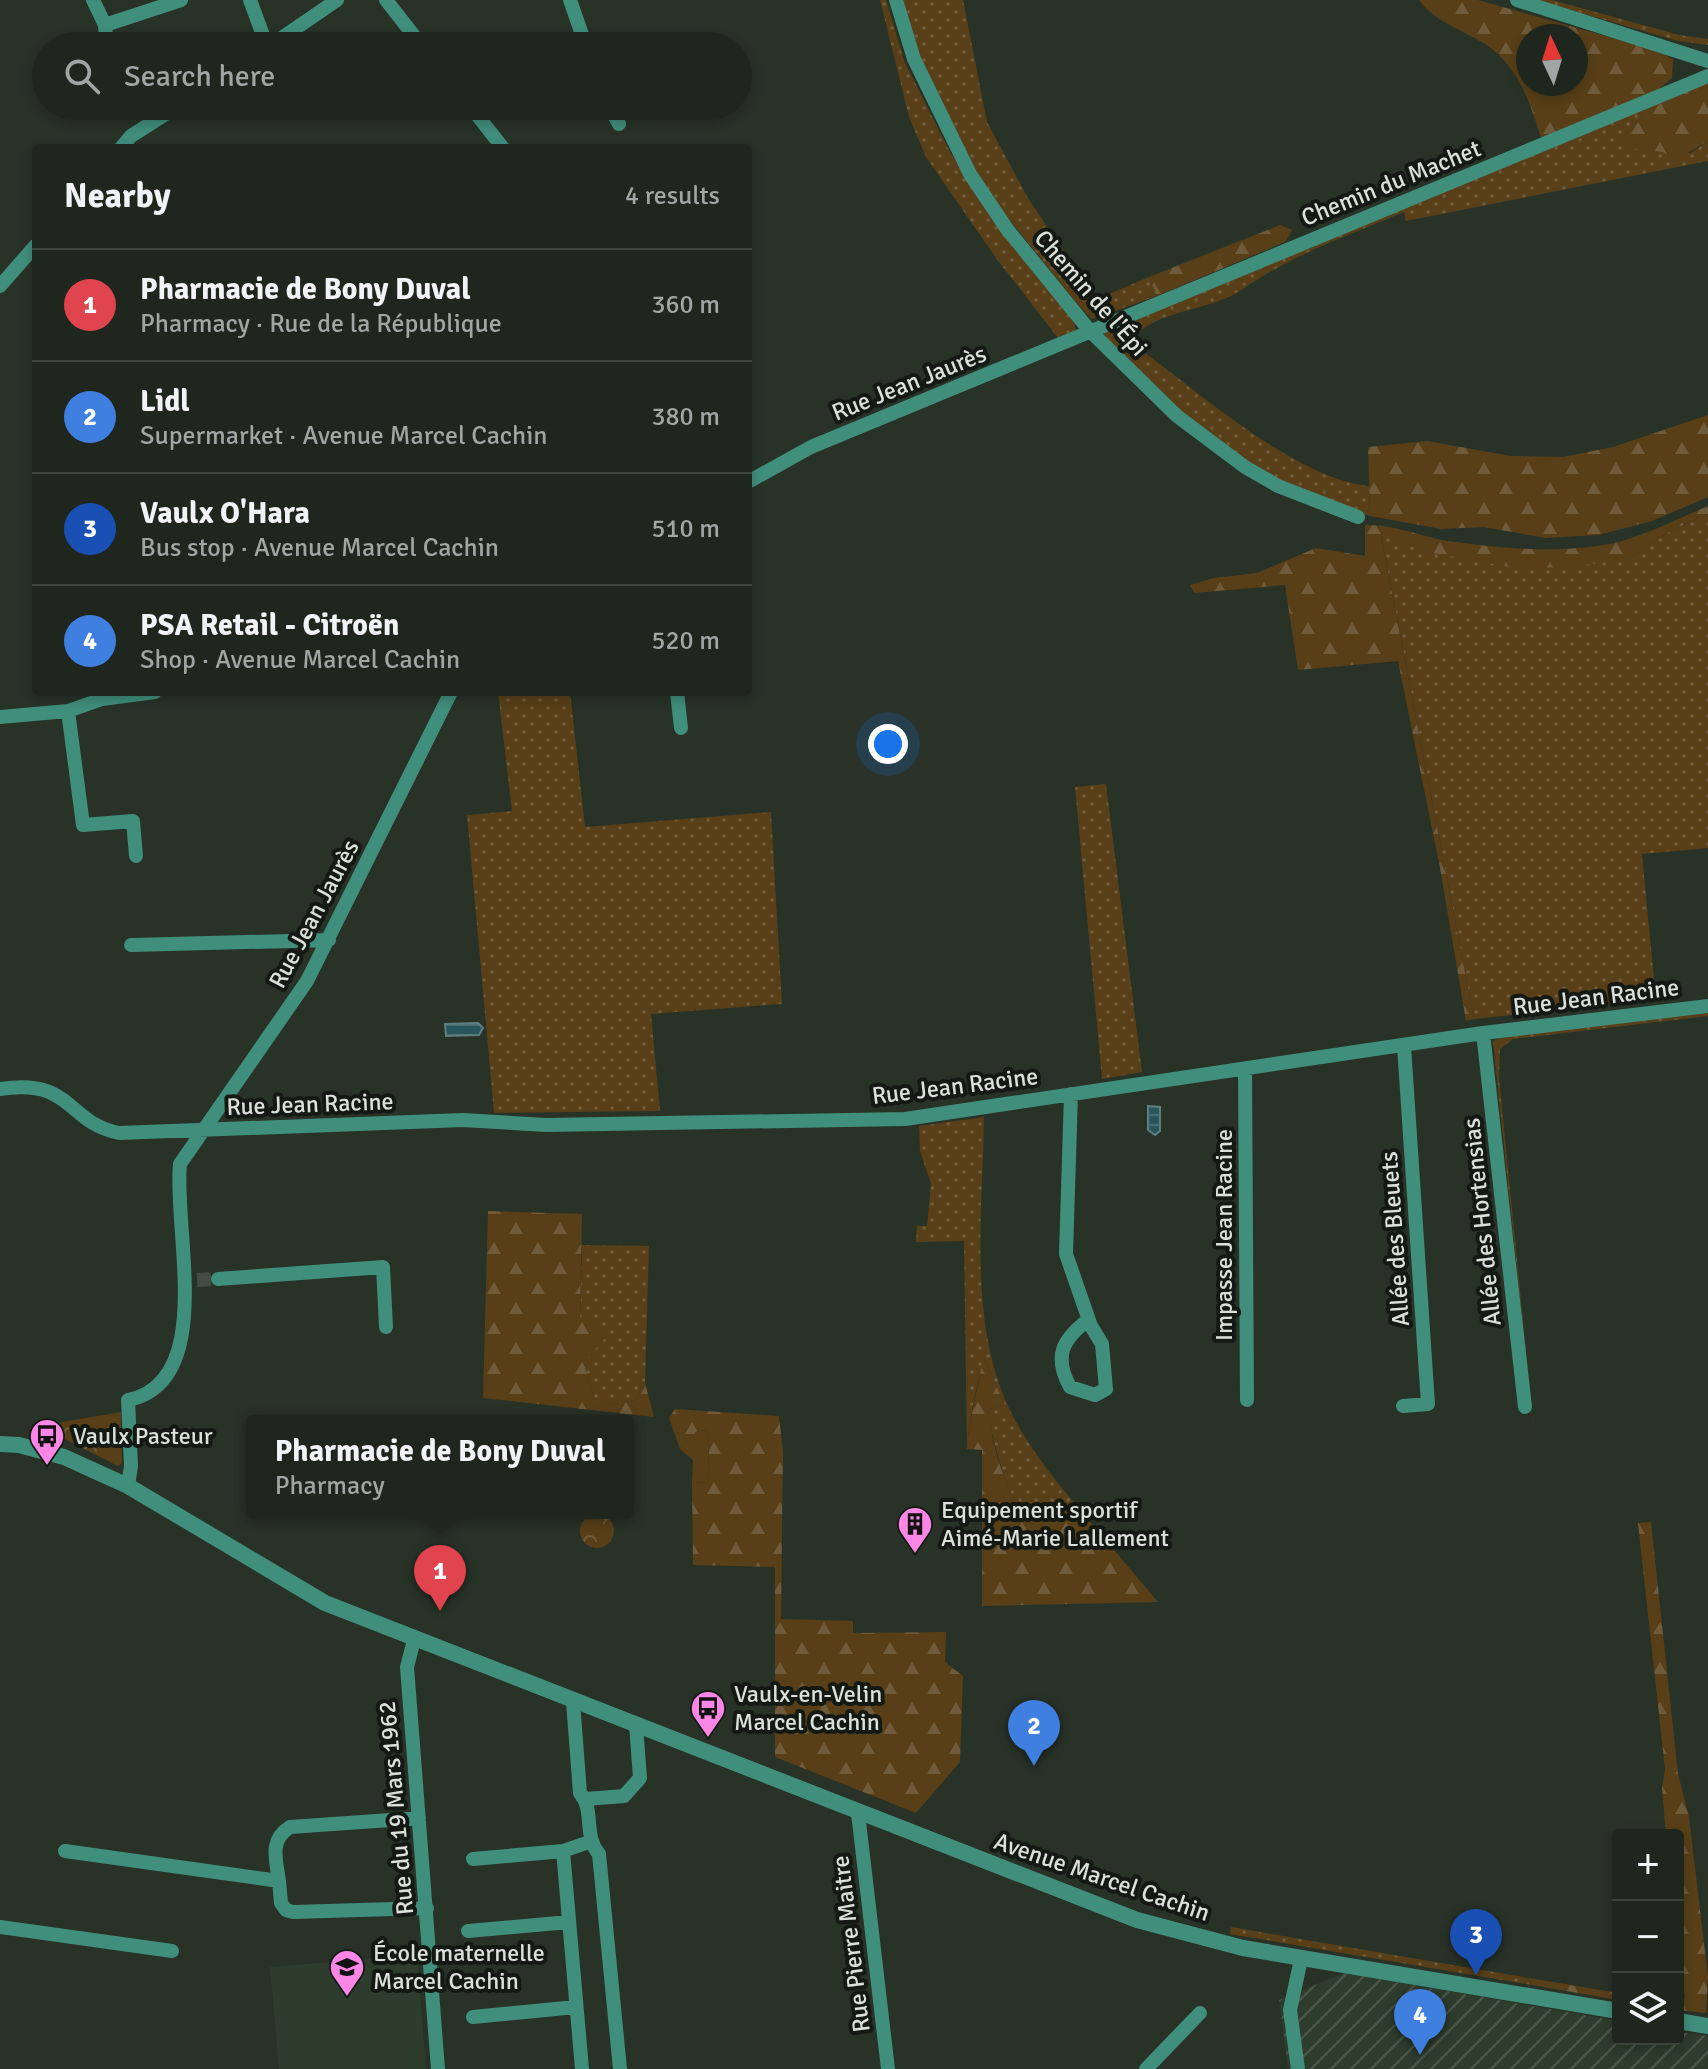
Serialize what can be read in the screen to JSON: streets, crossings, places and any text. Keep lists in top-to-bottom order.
{
  "streets": {
    "street": [
      "Chemin du Machet",
      "Chemin de l'Épi",
      "Rue Jean Jaurès",
      "Rue Jean Racine",
      "Allée des Hortensias",
      "Impasse Jean Racine",
      "Allée des Bleuets",
      "Rue du 19 Mars 1962",
      "Avenue Marcel Cachin",
      "Rue Pierre Maitre"
    ]
  },
  "crossings": [
    ["Chemin du Machet", "Chemin de l'Épi"],
    ["Chemin du Machet", "Rue Jean Jaurès"],
    ["Chemin de l'Épi", "Rue Jean Jaurès"],
    ["Rue Jean Jaurès", "Rue Jean Racine"],
    ["Rue Jean Jaurès", "Avenue Marcel Cachin"],
    ["Rue Jean Racine", "Allée des Hortensias"],
    ["Rue Jean Racine", "Impasse Jean Racine"],
    ["Rue Jean Racine", "Allée des Bleuets"],
    ["Rue du 19 Mars 1962", "Avenue Marcel Cachin"],
    ["Avenue Marcel Cachin", "Rue Pierre Maitre"]
  ],
  "places": {
    "bus stop": ["Vaulx Pasteur", "Vaulx-en-Velin Marcel Cachin"],
    "building": ["Equipement sportif Aimé-Marie Lallement"],
    "school or university": ["École maternelle Marcel Cachin"]
  },
  "north": "top",
  "page": {
    "search": "Search here",
    "heading": ["Nearby", "4 results"],
    "list": [
      {
        "mark": "1",
        "name": "Pharmacie de Bony Duval",
        "note": "Pharmacy · Rue de la République",
        "value": "360 m"
      },
      {
        "mark": "2",
        "name": "Lidl",
        "note": "Supermarket · Avenue Marcel Cachin",
        "value": "380 m"
      },
      {
        "mark": "3",
        "name": "Vaulx O'Hara",
        "note": "Bus stop · Avenue Marcel Cachin",
        "value": "510 m"
      },
      {
        "mark": "4",
        "name": "PSA Retail - Citroën",
        "note": "Shop · Avenue Marcel Cachin",
        "value": "520 m"
      }
    ],
    "popup": ["Pharmacie de Bony Duval", "Pharmacy"],
    "pins": [
      "1",
      "2",
      "3",
      "4"
    ],
    "map_buttons": ["+", "−"]
  }
}
